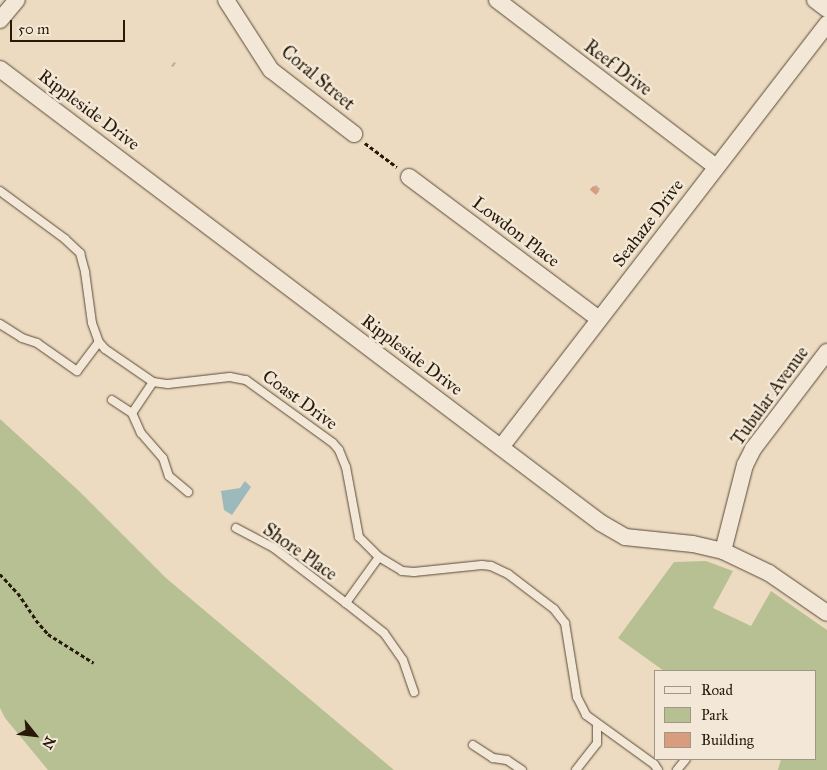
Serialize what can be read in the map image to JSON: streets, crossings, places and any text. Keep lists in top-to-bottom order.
{
  "streets": {
    "street": [
      "Reef Drive",
      "Coral Street",
      "Rippleside Drive",
      "Seahaze Drive",
      "Lowdon Place",
      "Tubular Avenue"
    ],
    "lane": ["Coast Drive", "Shore Place"]
  },
  "crossings": [
    ["Reef Drive", "Seahaze Drive"],
    ["Rippleside Drive", "Seahaze Drive"],
    ["Rippleside Drive", "Tubular Avenue"],
    ["Seahaze Drive", "Lowdon Place"],
    ["Coast Drive", "Shore Place"]
  ],
  "legend": ["Road", "Park", "Building"],
  "scale_bar": "50 m",
  "north": "bottom right"
}
